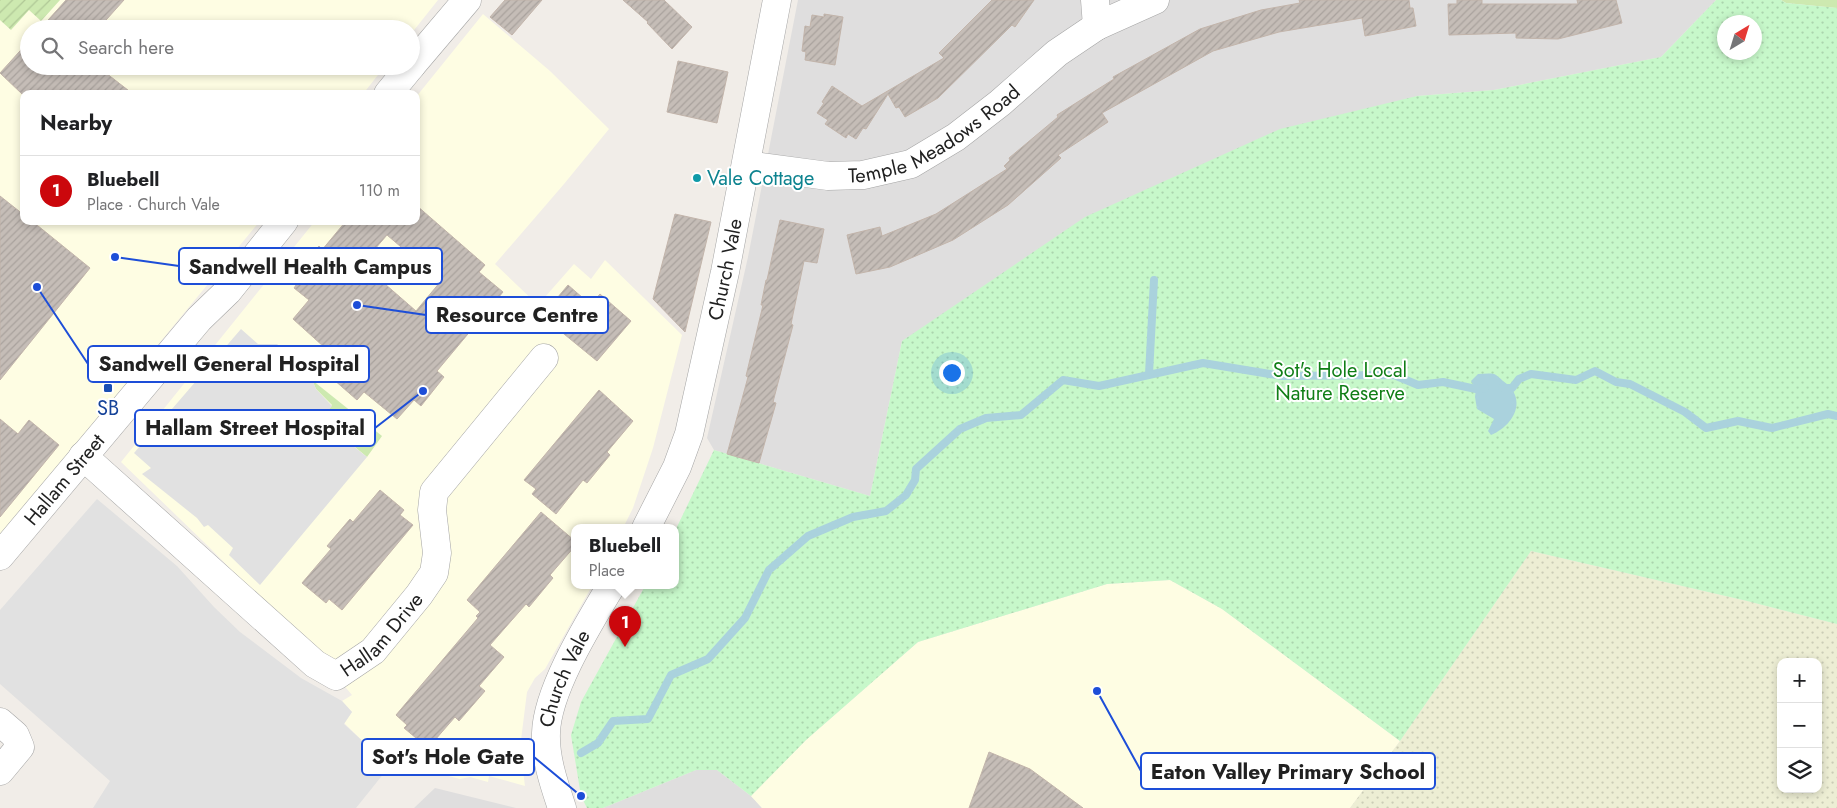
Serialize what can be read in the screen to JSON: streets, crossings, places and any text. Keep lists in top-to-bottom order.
{
  "streets": {
    "street": [
      "Temple Meadows Road",
      "Church Vale",
      "Hallam Street",
      "Hallam Drive"
    ]
  },
  "crossings": [
    ["Temple Meadows Road", "Church Vale"],
    ["Hallam Street", "Hallam Drive"]
  ],
  "parks": ["Sot's Hole Local Nature Reserve"],
  "places": {
    "other": [
      "Vale Cottage",
      "Sandwell Health Campus",
      "Sandwell General Hospital",
      "Resource Centre",
      "Hallam Street Hospital",
      "Eaton Valley Primary School",
      "Sot's Hole Gate"
    ],
    "transit": ["SB"]
  },
  "north": "top right",
  "page": {
    "search": "Search here",
    "heading": "Nearby",
    "list": [
      {
        "mark": "1",
        "name": "Bluebell",
        "note": "Place · Church Vale",
        "value": "110 m"
      }
    ],
    "popup": ["Bluebell", "Place"],
    "pins": "1",
    "map_buttons": ["+", "−"]
  }
}
